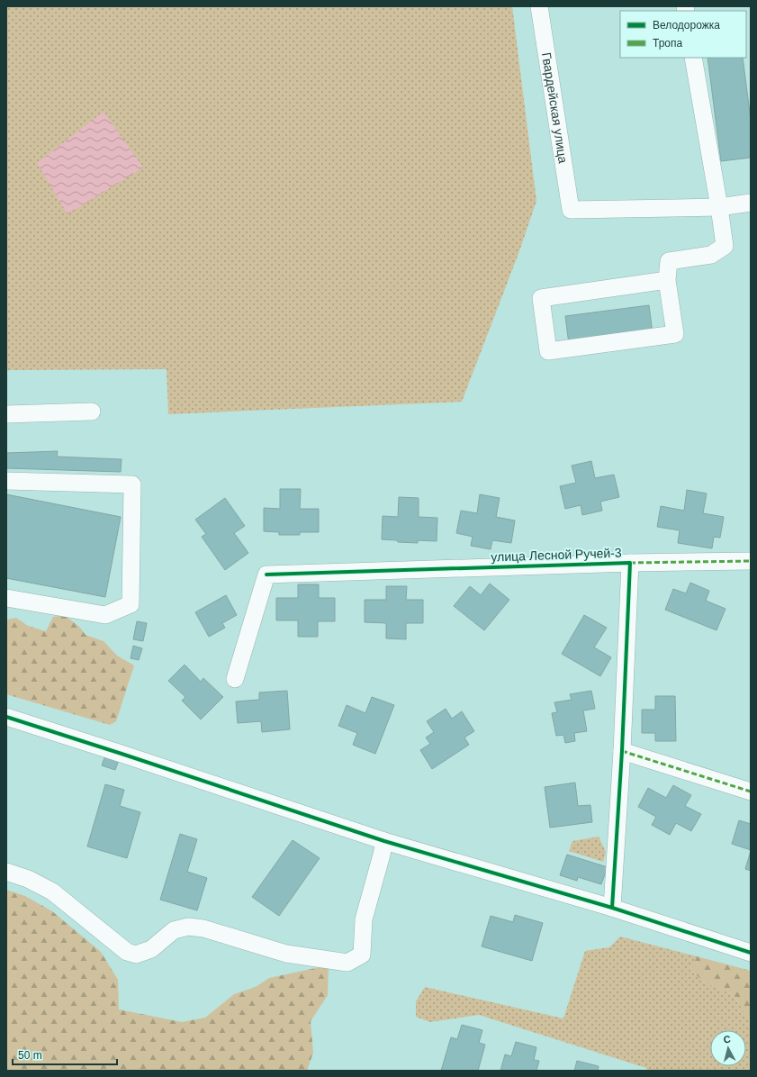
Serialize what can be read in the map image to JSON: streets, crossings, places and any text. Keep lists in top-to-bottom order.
{
  "streets": {
    "street": ["Гвардейская улица", "улица Лесной Ручей-3"]
  },
  "legend": ["Велодорожка", "Тропа"],
  "scale_bar": "50 m",
  "north": "top"
}
